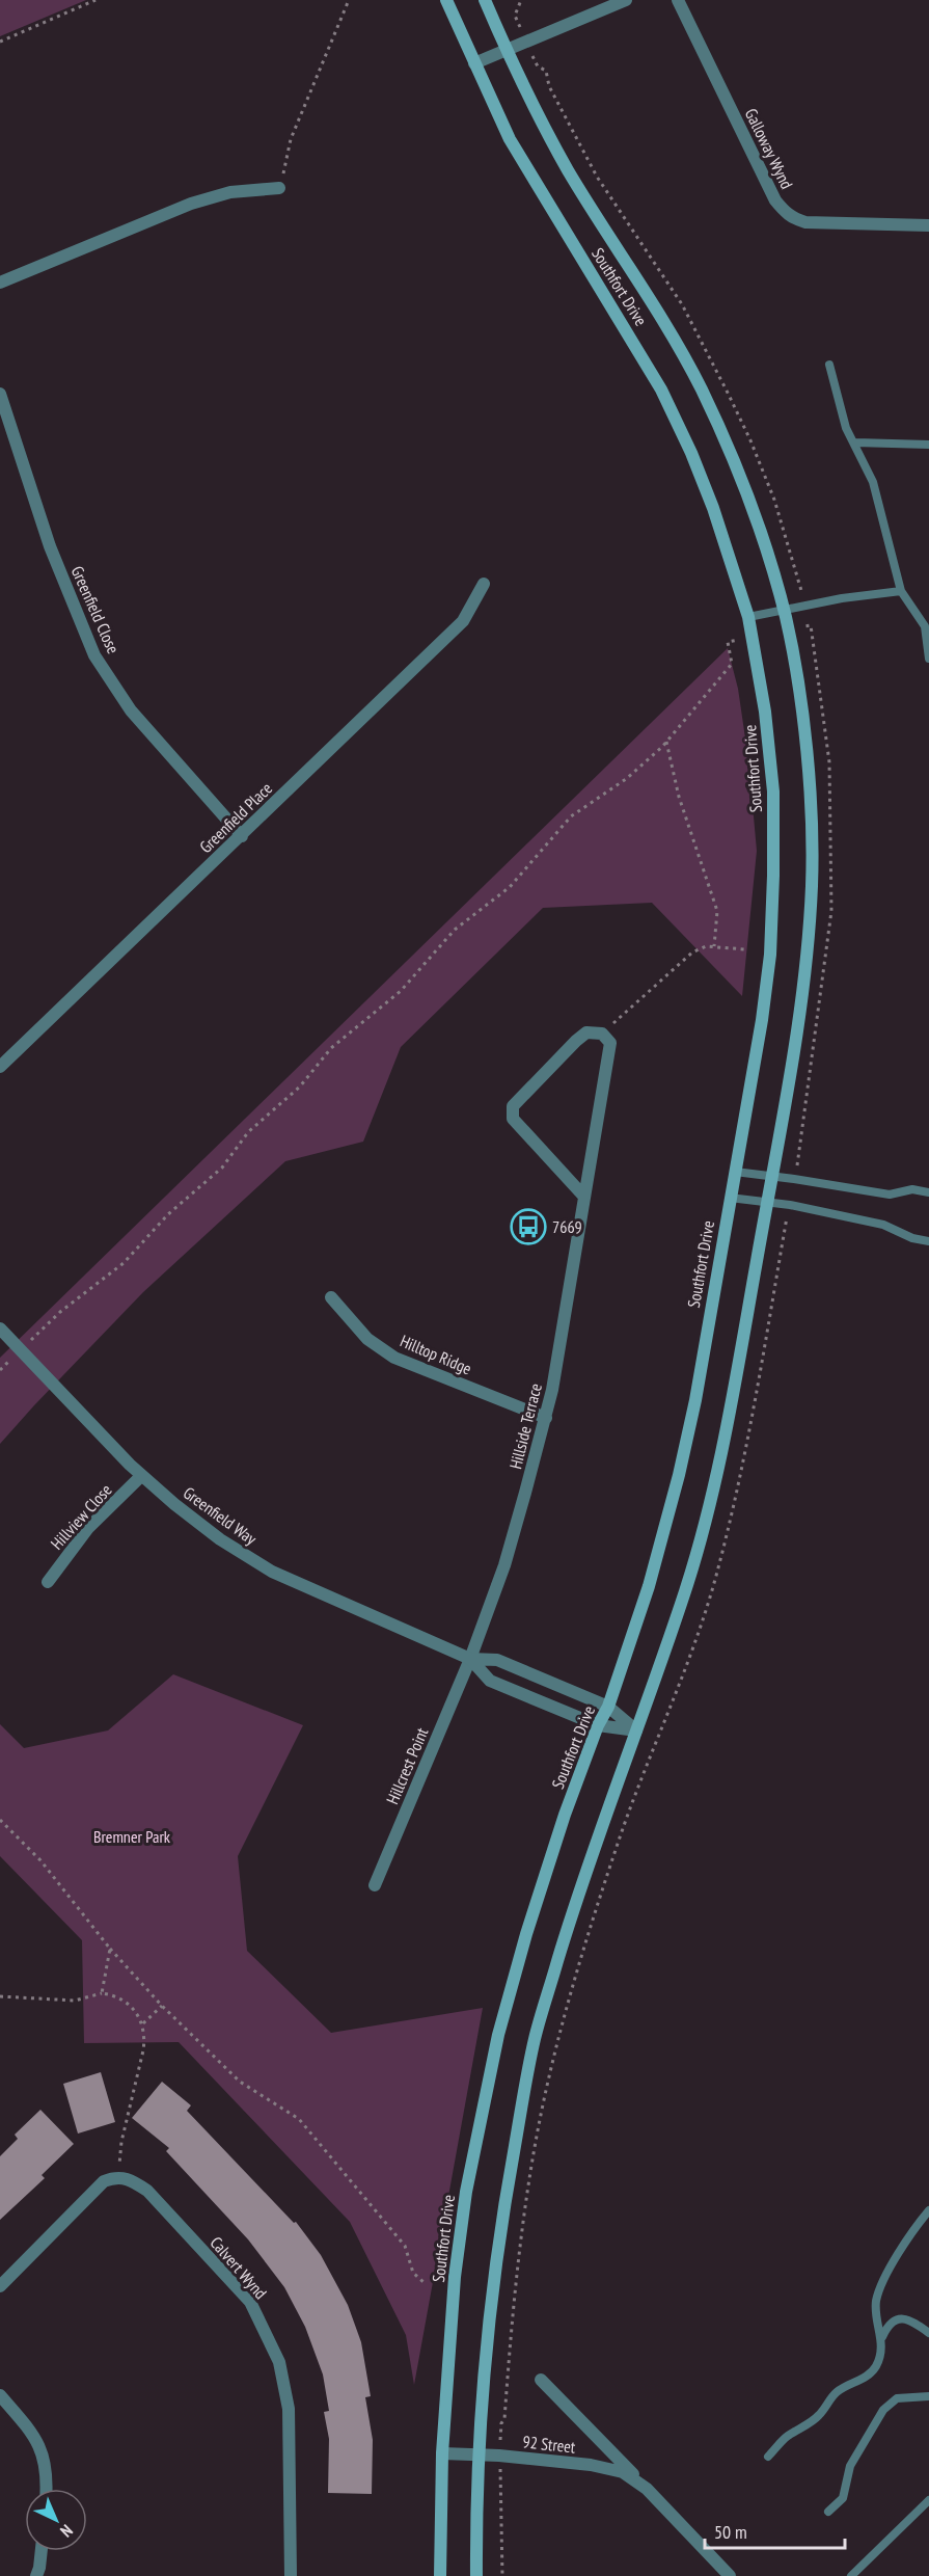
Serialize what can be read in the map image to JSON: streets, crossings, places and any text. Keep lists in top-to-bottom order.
{
  "streets": {
    "main road": ["Southfort Drive"],
    "street": [
      "Galloway Wynd",
      "Greenfield Close",
      "Greenfield Place",
      "Hilltop Ridge",
      "Hillside Terrace",
      "Greenfield Way",
      "Hillview Close",
      "Hillcrest Point",
      "Calvert Wynd",
      "92 Street"
    ]
  },
  "crossings": [
    ["Southfort Drive", "Greenfield Way"],
    ["Southfort Drive", "92 Street"],
    ["Greenfield Close", "Greenfield Place"],
    ["Hilltop Ridge", "Hillside Terrace"],
    ["Hillside Terrace", "Greenfield Way"],
    ["Hillside Terrace", "Hillcrest Point"],
    ["Greenfield Way", "Hillview Close"],
    ["Greenfield Way", "Hillcrest Point"]
  ],
  "parks": ["Bremner Park"],
  "places": {
    "bus stop": ["7669"]
  },
  "scale_bar": "50 m",
  "north": "bottom right"
}
